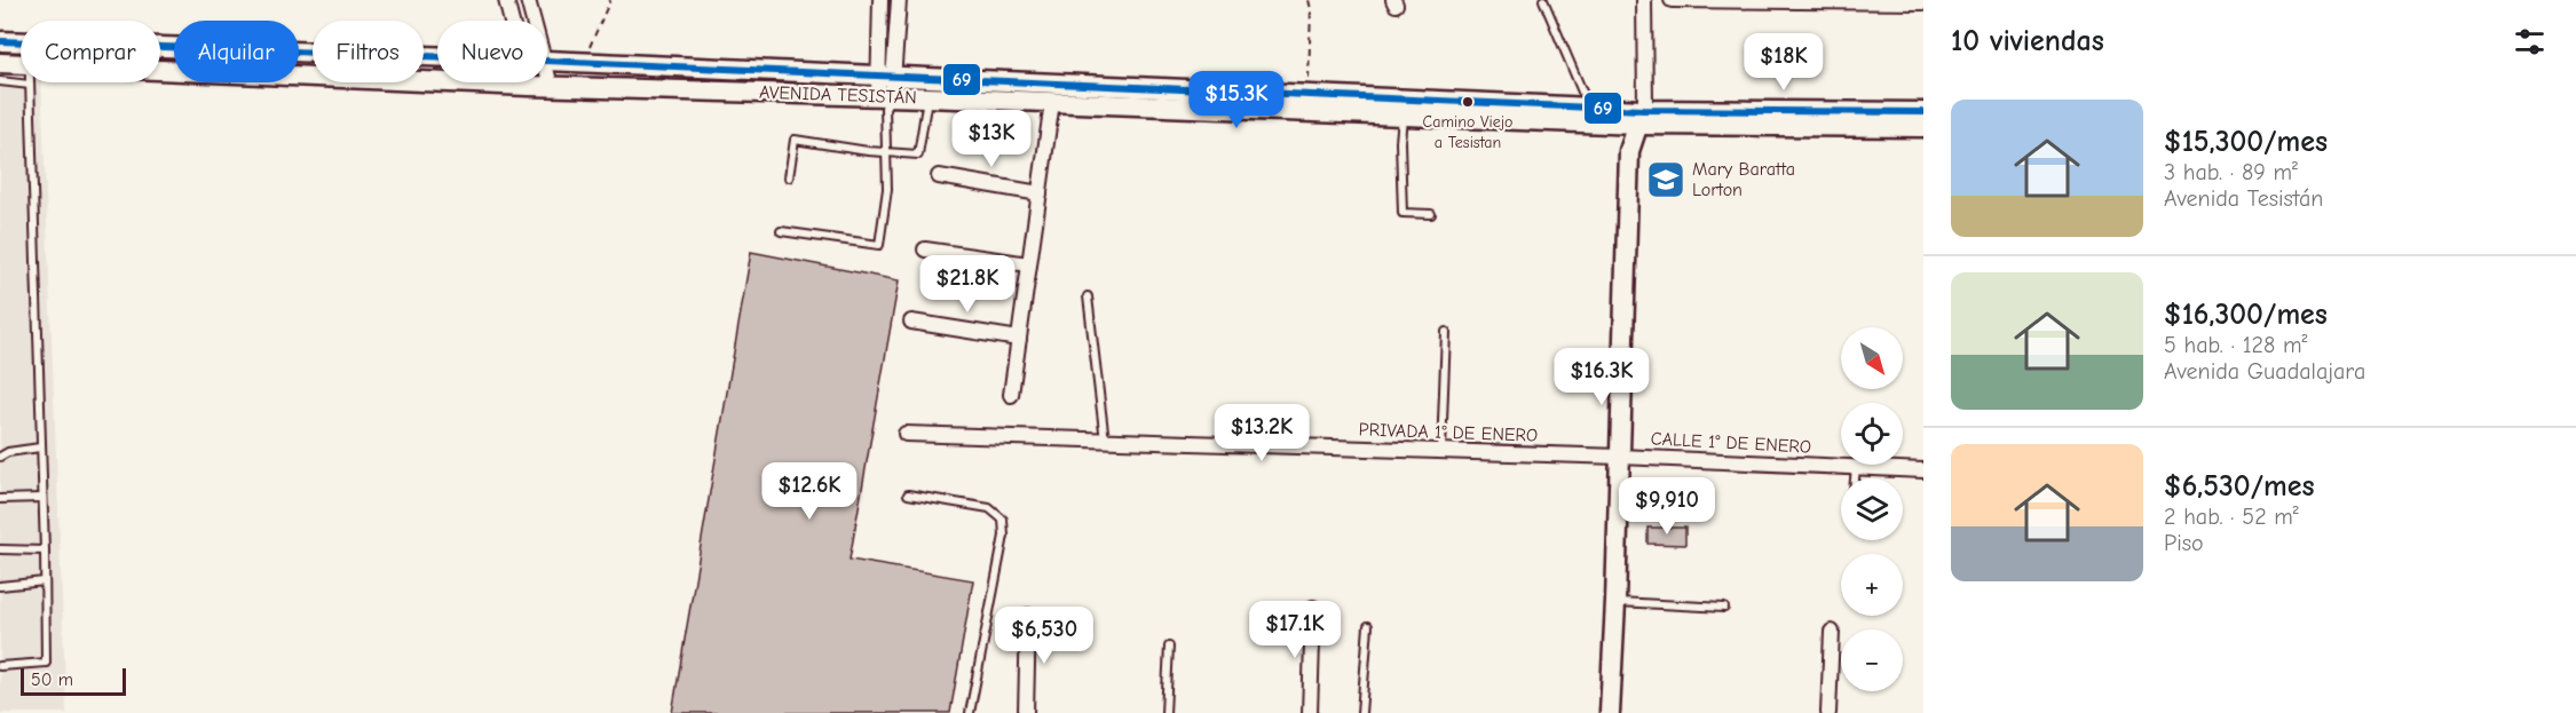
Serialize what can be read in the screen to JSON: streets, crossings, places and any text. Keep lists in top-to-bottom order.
{
  "streets": {
    "street": ["AVENIDA TESISTÁN", "PRIVADA 1° DE ENERO", "CALLE 1° DE ENERO"]
  },
  "crossings": [
    ["PRIVADA 1° DE ENERO", "CALLE 1° DE ENERO"]
  ],
  "places": {
    "other": ["Camino Viejo a Tesistan"],
    "school or university": ["Mary Baratta Lorton"]
  },
  "lines": ["transit line 69"],
  "scale_bar": "50 m",
  "north": "bottom right",
  "page": {
    "heading": "10 viviendas",
    "chip": [
      "Comprar",
      "Alquilar",
      "Filtros",
      "Nuevo"
    ],
    "price": [
      "$18K",
      "$15.3K",
      "$13K",
      "$21.8K",
      "$16.3K",
      "$13.2K",
      "$12.6K",
      "$9,910",
      "$17.1K",
      "$6,530"
    ],
    "list": [
      {
        "name": "$15,300/mes",
        "note": "3 hab. · 89 m² · Avenida Tesistán"
      },
      {
        "name": "$16,300/mes",
        "note": "5 hab. · 128 m² · Avenida Guadalajara"
      },
      {
        "name": "$6,530/mes",
        "note": "2 hab. · 52 m² · Piso"
      }
    ],
    "map_buttons": ["+", "−"],
    "scale": "50 m"
  }
}
